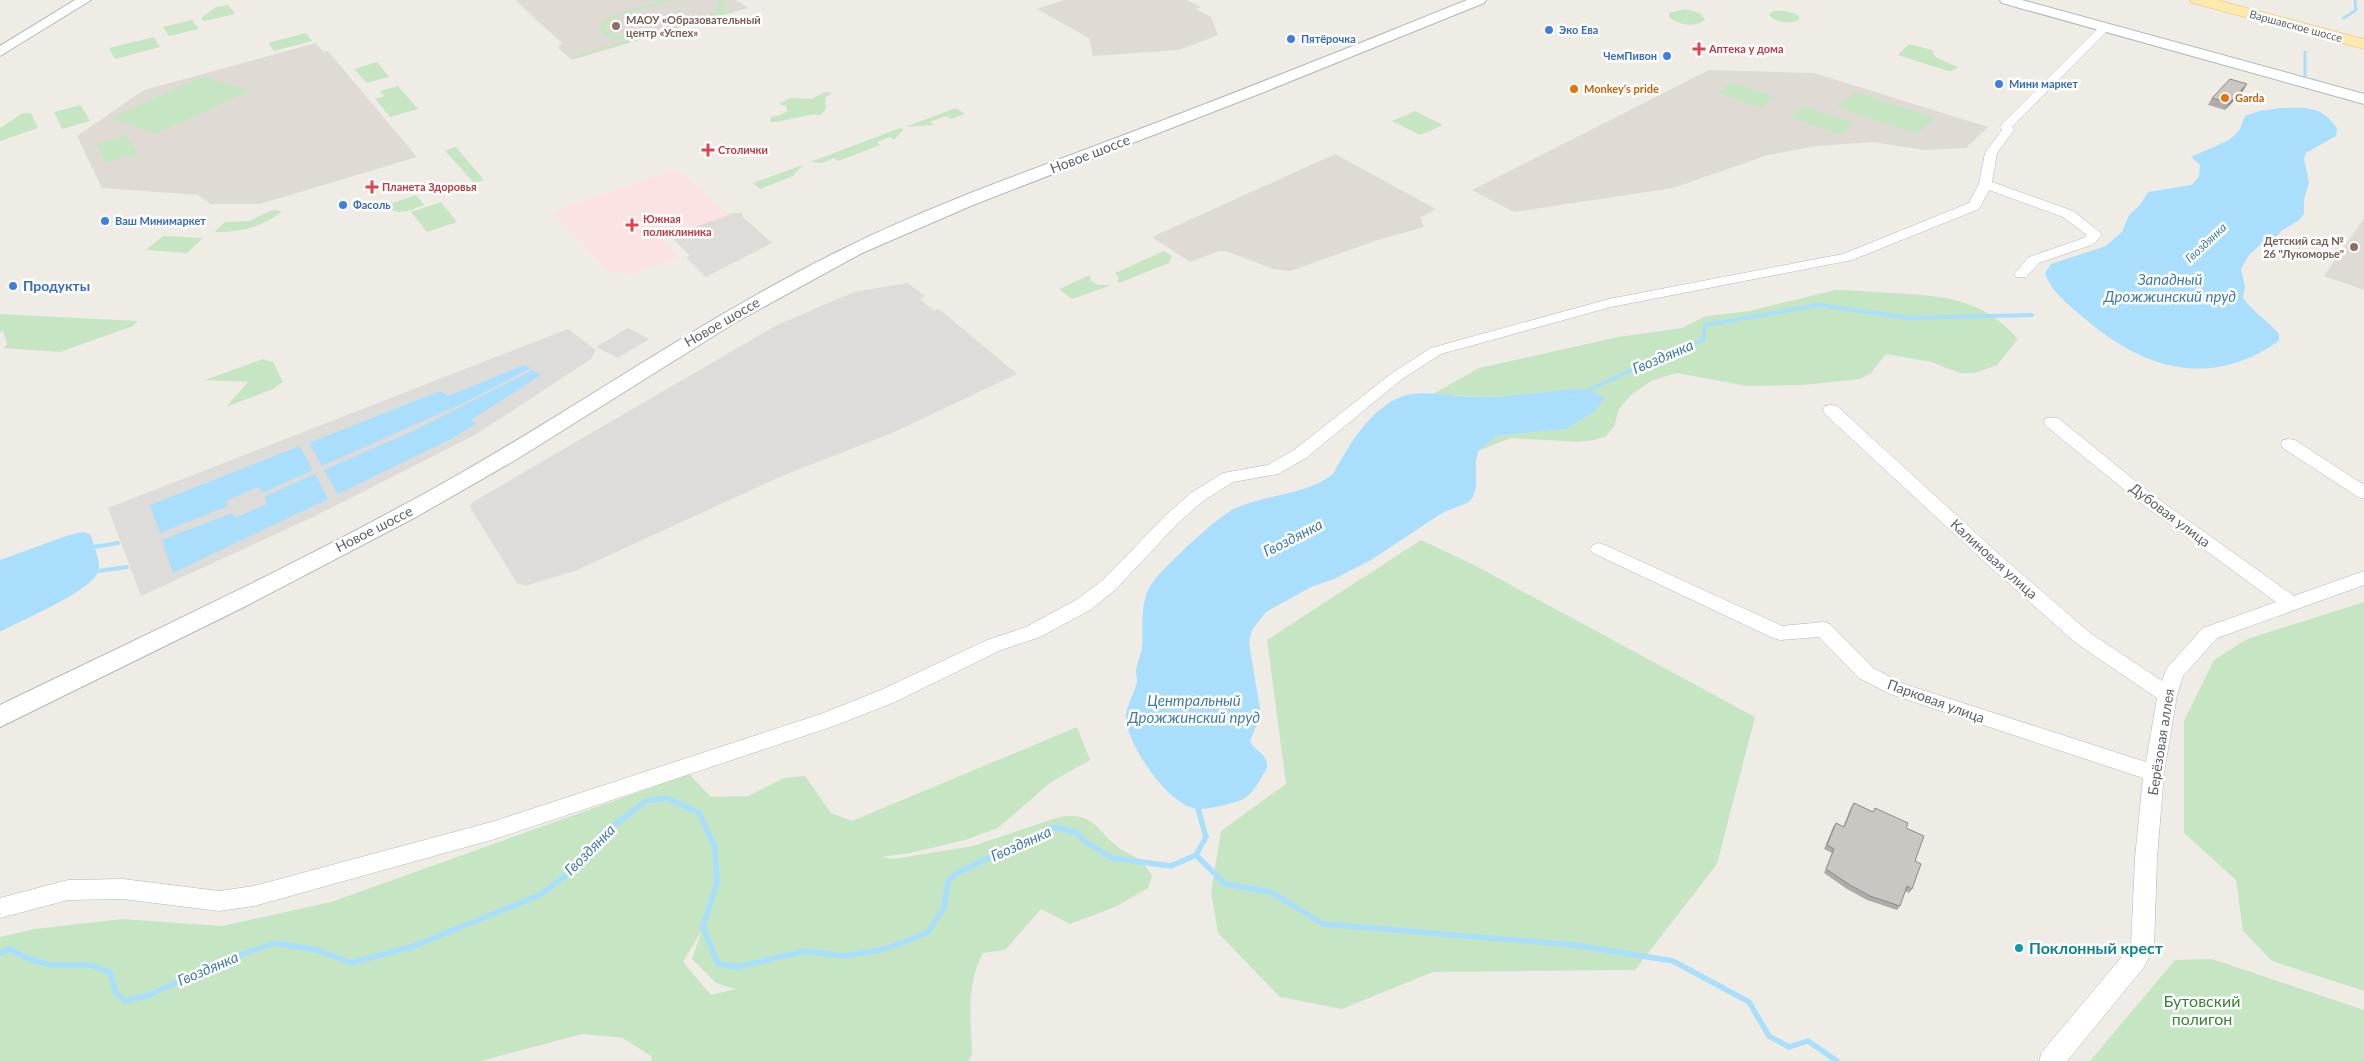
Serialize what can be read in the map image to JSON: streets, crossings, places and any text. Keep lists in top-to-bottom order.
{
  "streets": {
    "main road": ["Варшавское шоссе"],
    "street": [
      "Новое шоссе",
      "Дубовая улица",
      "Калиновая улица",
      "Парковая улица",
      "Берёзовая аллея"
    ]
  },
  "crossings": [
    ["Дубовая улица", "Берёзовая аллея"],
    ["Калиновая улица", "Берёзовая аллея"],
    ["Парковая улица", "Берёзовая аллея"]
  ],
  "water": ["Гвоздянка", "Западный Дрожжинский пруд", "Центральный Дрожжинский пруд"],
  "parks": ["Бутовский полигон"],
  "places": {
    "other": [
      "МАОУ «Образовательный центр «Успех»",
      "Эко Ева",
      "Пятёрочка",
      "ЧемПивон",
      "Мини маркет",
      "Monkey’s pride",
      "Garda",
      "Фасоль",
      "Ваш Минимаркет",
      "Детский сад № 26 \"Лукоморье\"",
      "Продукты",
      "Поклонный крест"
    ],
    "health": [
      "Аптека у дома",
      "Столички",
      "Планета Здоровья",
      "Южная поликлиника"
    ]
  }
}
